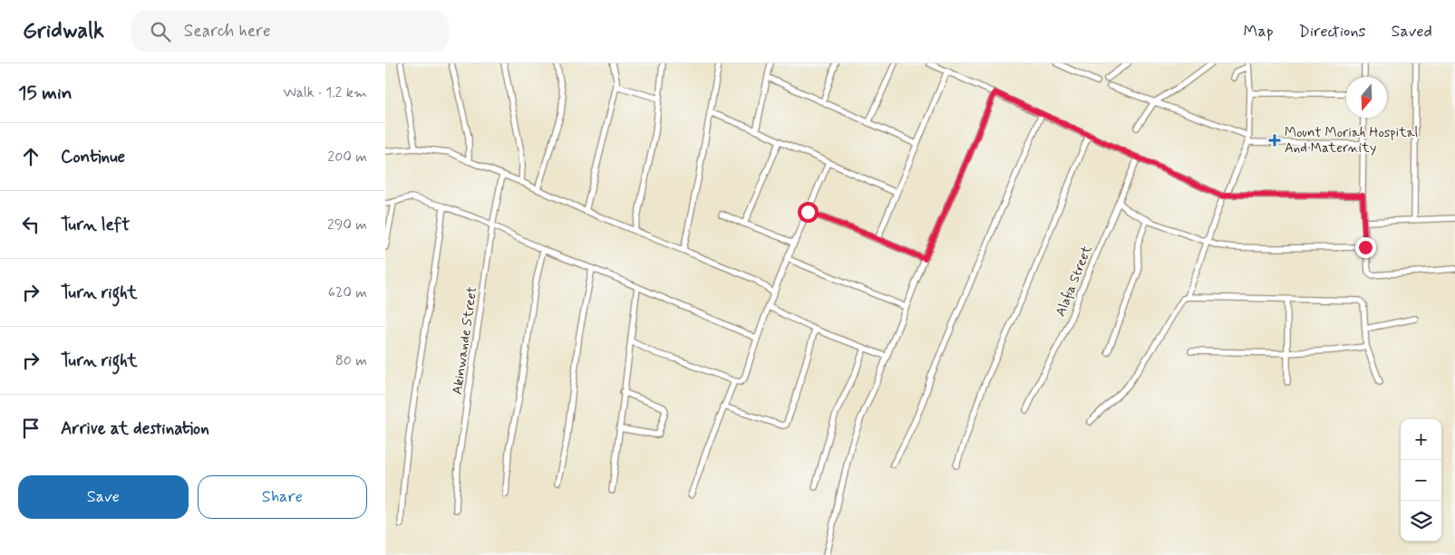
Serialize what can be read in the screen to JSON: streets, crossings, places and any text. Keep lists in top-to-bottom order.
{
  "streets": {
    "street": ["Alafia Street", "Akinwande Street"]
  },
  "places": {
    "health": ["Mount Moriah Hospital And Maternity"]
  },
  "north": "bottom",
  "page": {
    "header": "Gridwalk",
    "search": "Search here",
    "nav": ["Map", "Directions", "Saved"],
    "heading": ["15 min", "Walk · 1.2 km"],
    "list": [
      ["Continue", "200 m"],
      ["Turn left", "290 m"],
      ["Turn right", "620 m"],
      ["Turn right", "80 m"],
      "Arrive at destination"
    ],
    "map_buttons": ["+", "−"],
    "buttons": ["Save", "Share"]
  }
}
